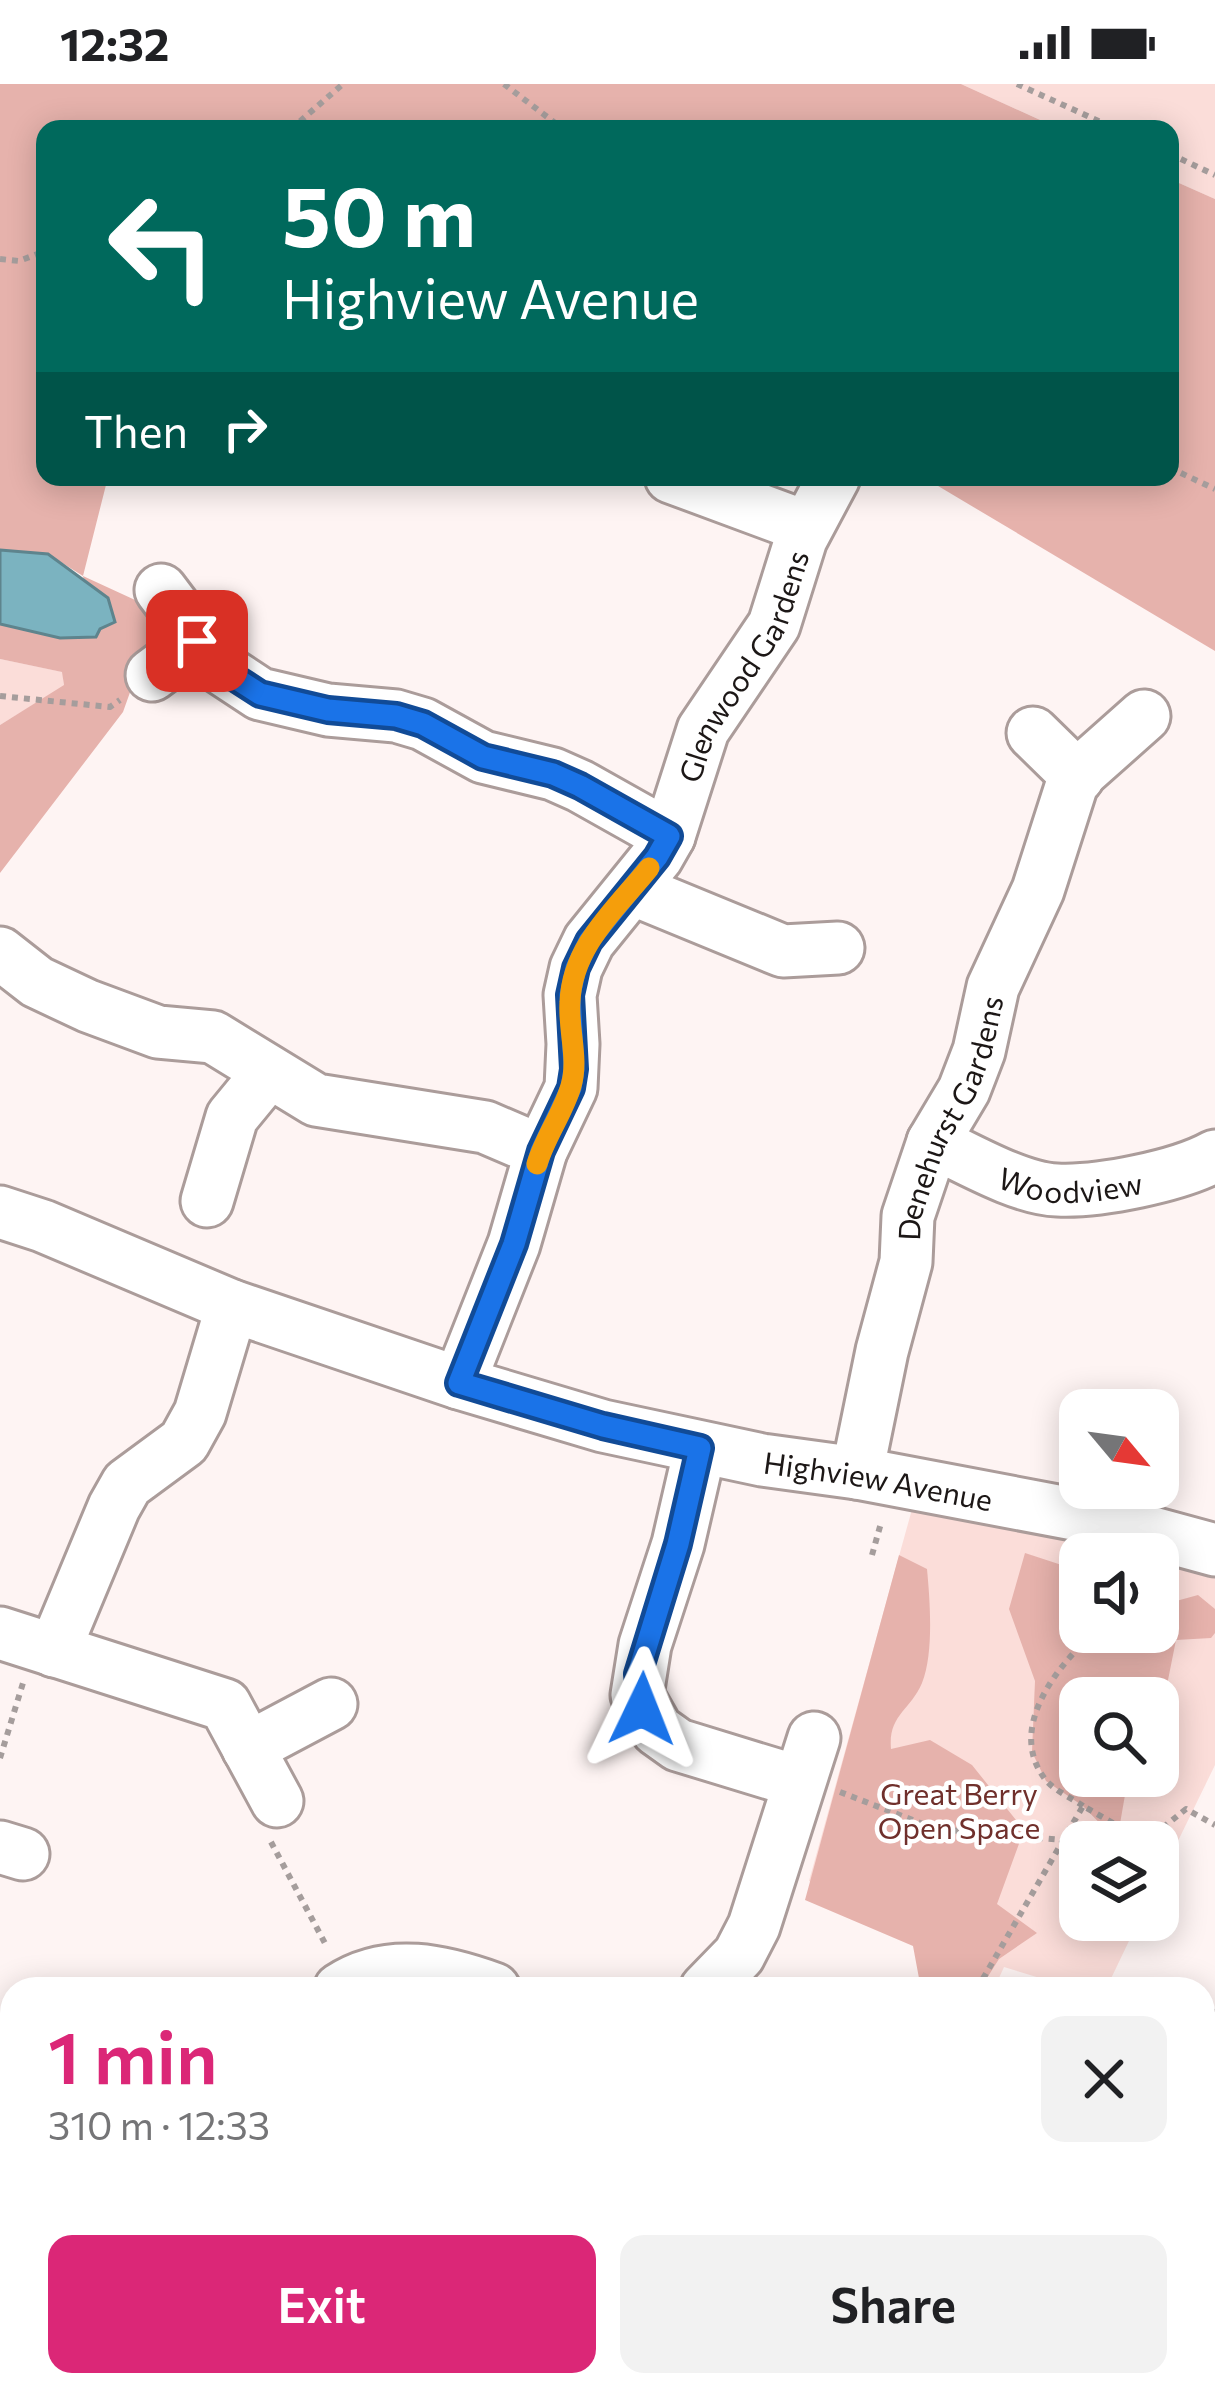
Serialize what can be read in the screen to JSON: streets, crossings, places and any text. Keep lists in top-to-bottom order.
{
  "streets": {
    "street": [
      "Glenwood Gardens",
      "Denehurst Gardens",
      "Woodview",
      "Highview Avenue"
    ]
  },
  "crossings": [
    ["Glenwood Gardens", "Highview Avenue"],
    ["Denehurst Gardens", "Woodview"],
    ["Denehurst Gardens", "Highview Avenue"]
  ],
  "parks": ["Great Berry Open Space"],
  "north": "bottom right",
  "page": {
    "status": "12:32",
    "turn": ["50 m", "Highview Avenue"],
    "then": "Then",
    "heading": ["1 min", "310 m · 12:33"],
    "buttons": ["Exit", "Share"]
  }
}
